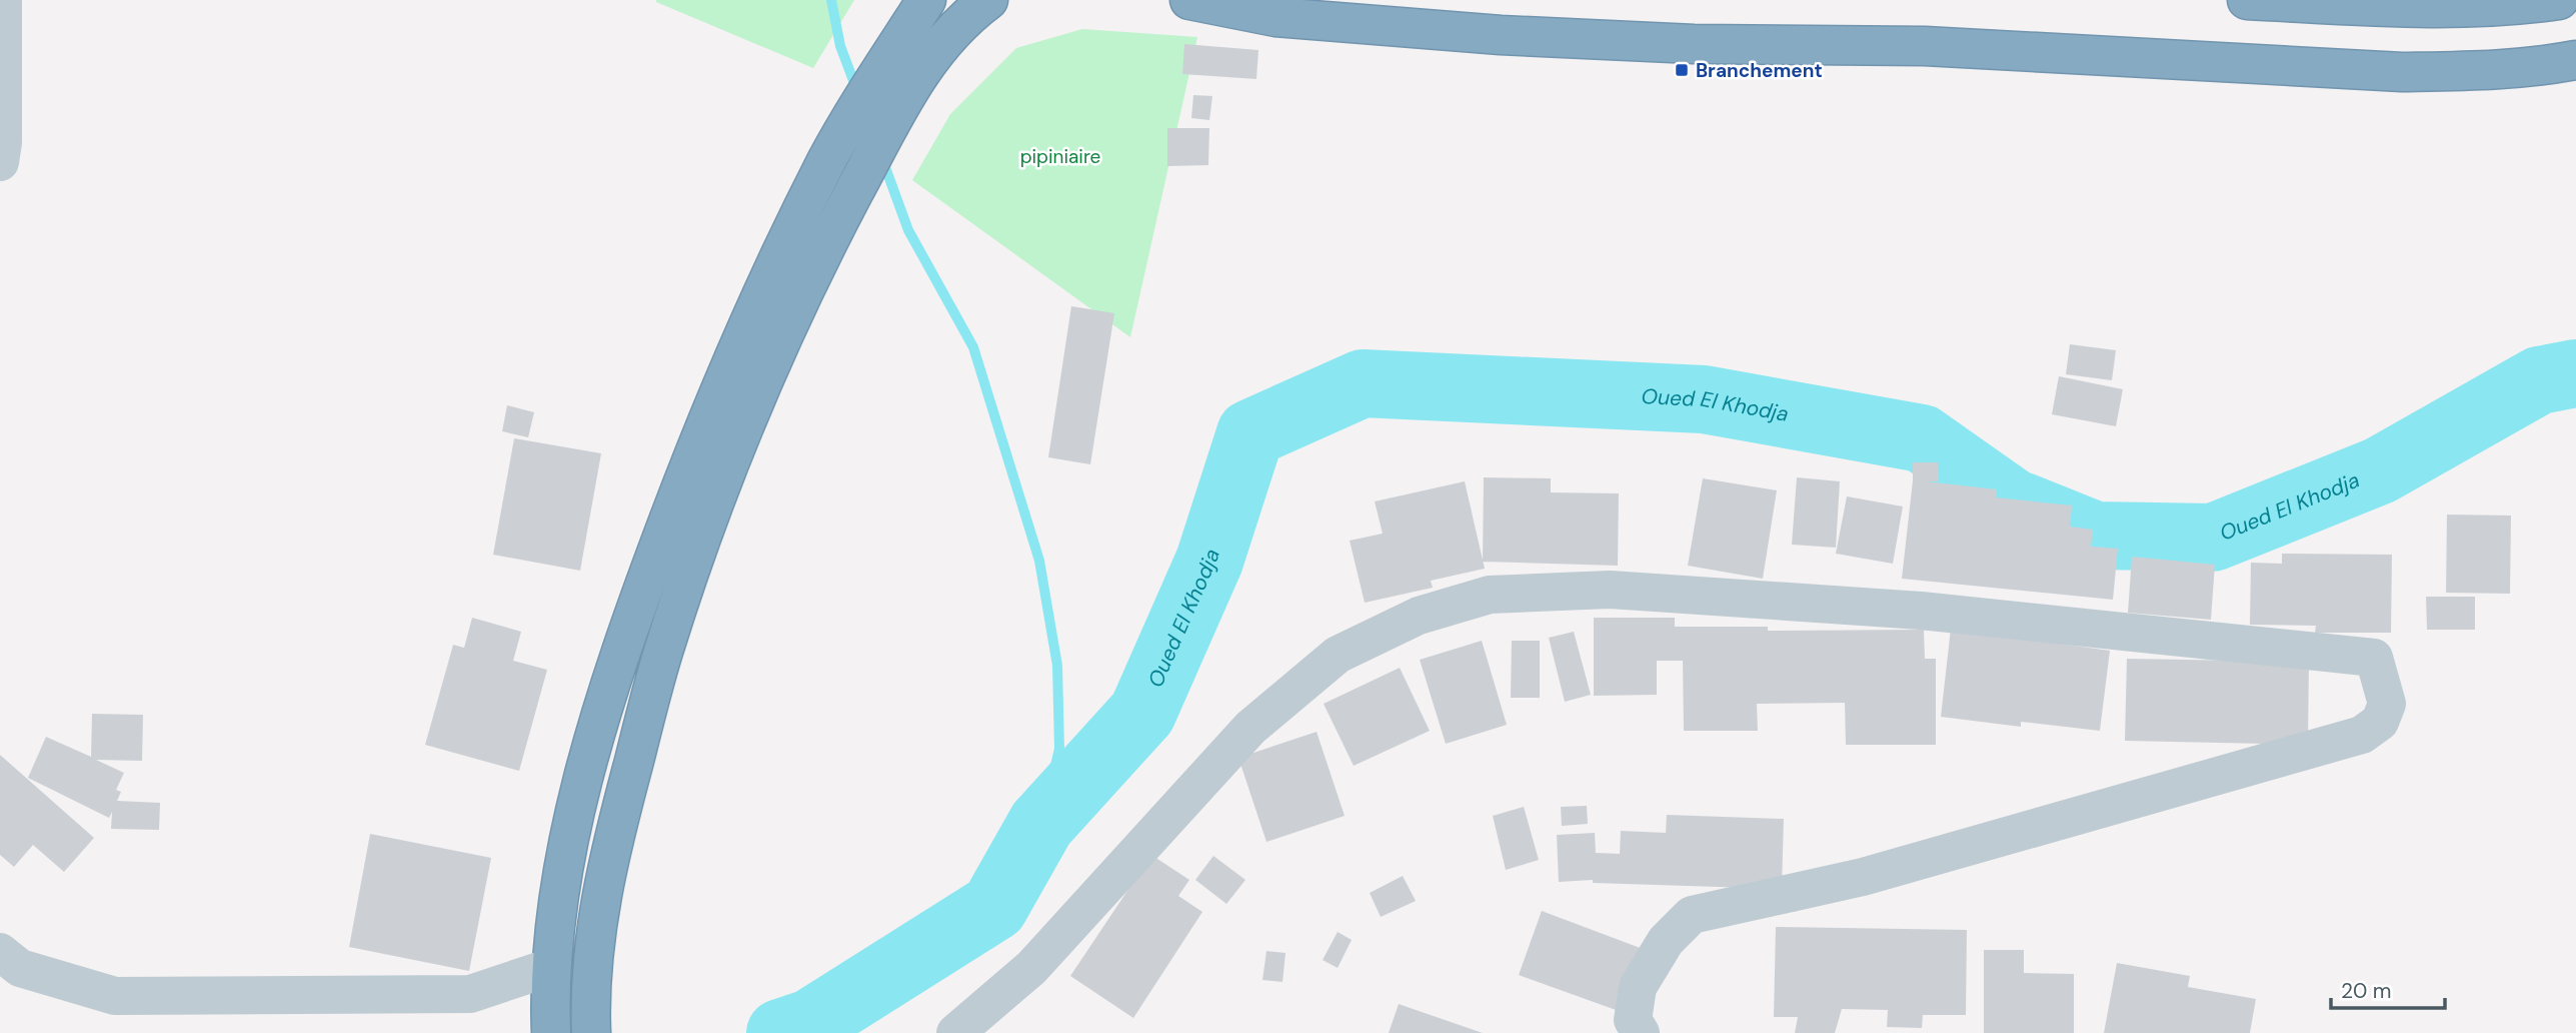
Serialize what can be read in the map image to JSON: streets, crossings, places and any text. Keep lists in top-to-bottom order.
{
  "water": ["Oued El Khodja"],
  "parks": ["pipiniaire"],
  "places": {
    "transit": ["Branchement"]
  },
  "scale_bar": "20 m"
}
